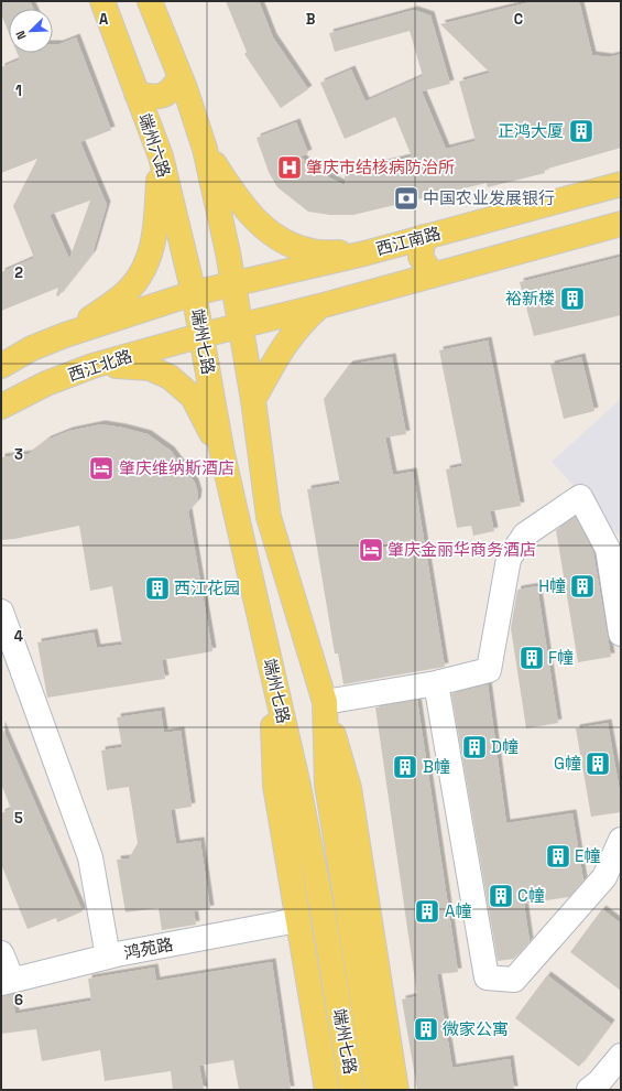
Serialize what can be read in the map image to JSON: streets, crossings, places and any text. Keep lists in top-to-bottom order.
{
  "streets": {
    "main road": [
      "端州六路",
      "西江南路",
      "端州七路",
      "西江北路"
    ],
    "street": ["鸿苑路"]
  },
  "crossings": [
    ["端州六路", "西江南路"],
    ["端州六路", "端州七路"],
    ["西江南路", "端州七路"],
    ["端州七路", "西江北路"]
  ],
  "places": {
    "building": [
      "正鸿大厦",
      "裕新楼",
      "H幢",
      "西江花园",
      "F幢",
      "D幢",
      "G幢",
      "B幢",
      "E幢",
      "C幢",
      "A幢",
      "微家公寓"
    ],
    "hospital": ["肇庆市结核病防治所"],
    "bank": ["中国农业发展银行"],
    "hotel": ["肇庆维纳斯酒店", "肇庆金丽华商务酒店"]
  },
  "north": "bottom left",
  "grid": {
    "columns": ["A", "B", "C"],
    "rows": [
      "1",
      "2",
      "3",
      "4",
      "5",
      "6"
    ]
  }
}
